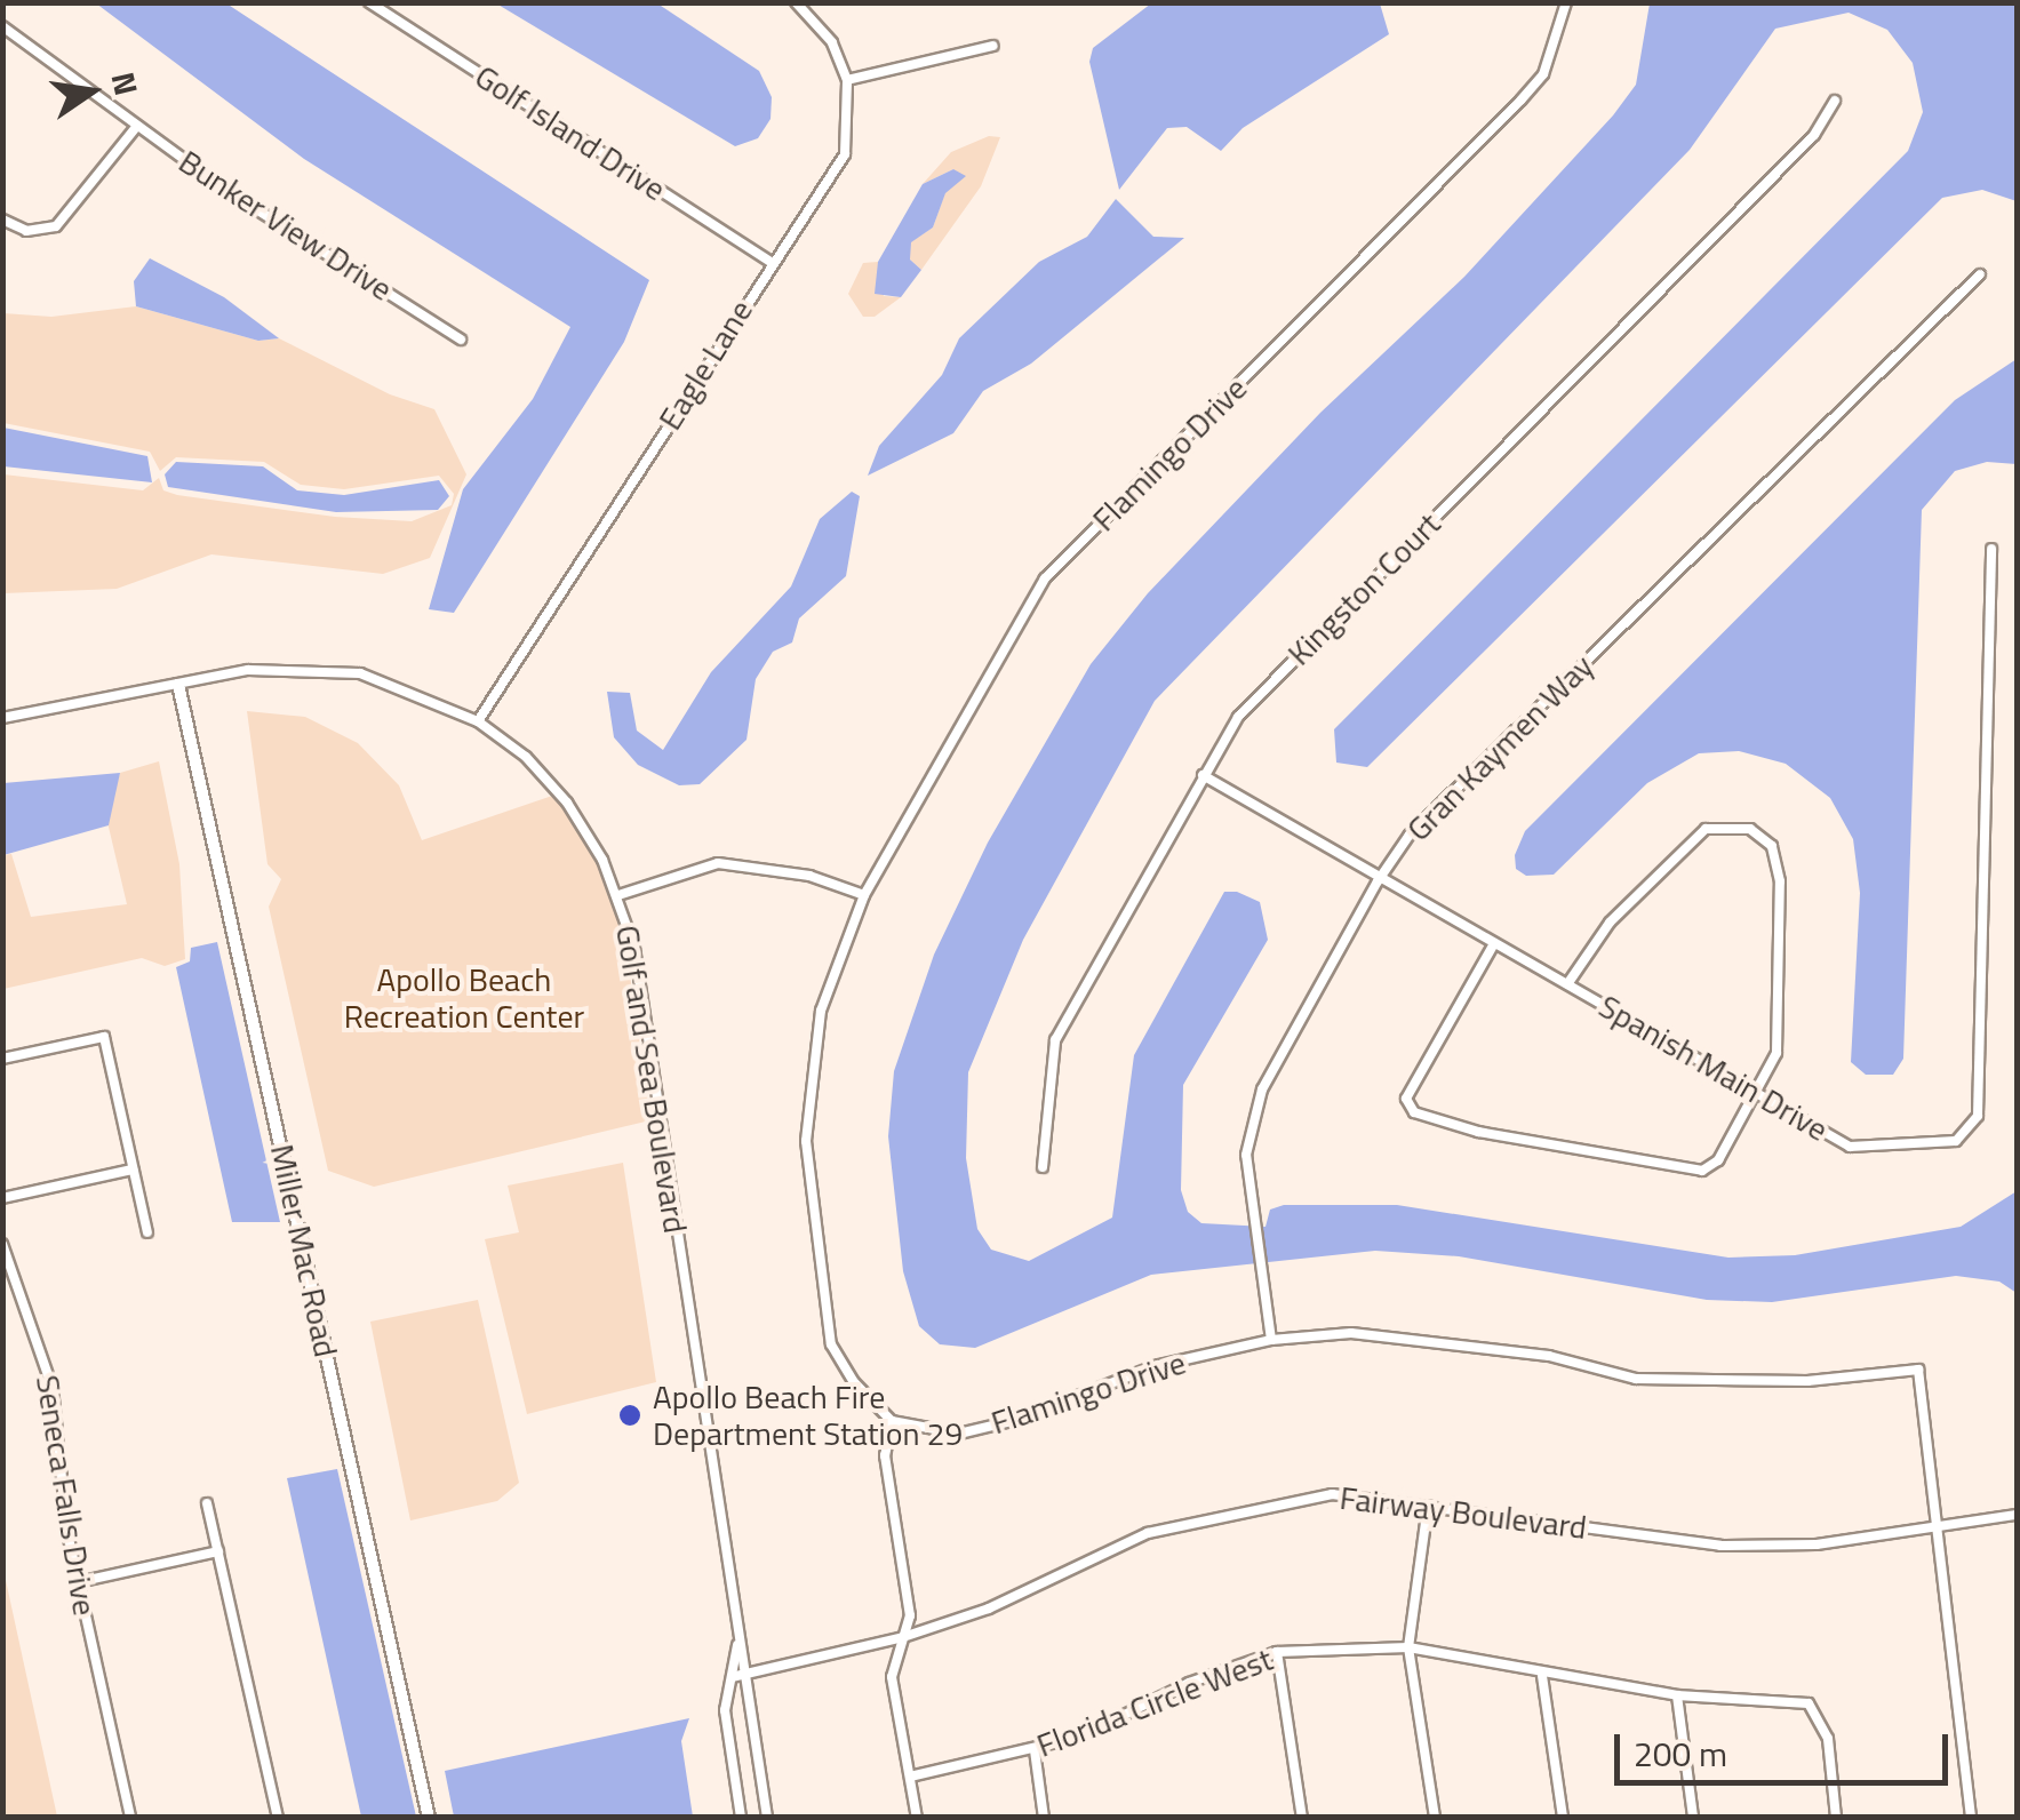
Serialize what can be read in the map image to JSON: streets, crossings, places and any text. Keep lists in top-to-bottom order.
{
  "streets": {
    "street": [
      "Golf Island Drive",
      "Bunker View Drive",
      "Eagle Lane",
      "Flamingo Drive",
      "Kingston Court",
      "Gran Kaymen Way",
      "Spanish Main Drive",
      "Golf and Sea Boulevard",
      "Miller Mac Road",
      "Seneca Falls Drive",
      "Fairway Boulevard",
      "Florida Circle West"
    ]
  },
  "crossings": [
    ["Golf Island Drive", "Eagle Lane"],
    ["Eagle Lane", "Golf and Sea Boulevard"],
    ["Flamingo Drive", "Gran Kaymen Way"],
    ["Flamingo Drive", "Fairway Boulevard"],
    ["Kingston Court", "Spanish Main Drive"],
    ["Gran Kaymen Way", "Spanish Main Drive"],
    ["Golf and Sea Boulevard", "Miller Mac Road"],
    ["Golf and Sea Boulevard", "Fairway Boulevard"]
  ],
  "parks": ["Apollo Beach Recreation Center"],
  "places": ["Apollo Beach Fire Department Station 29"],
  "scale_bar": "200 m",
  "north": "right"
}
